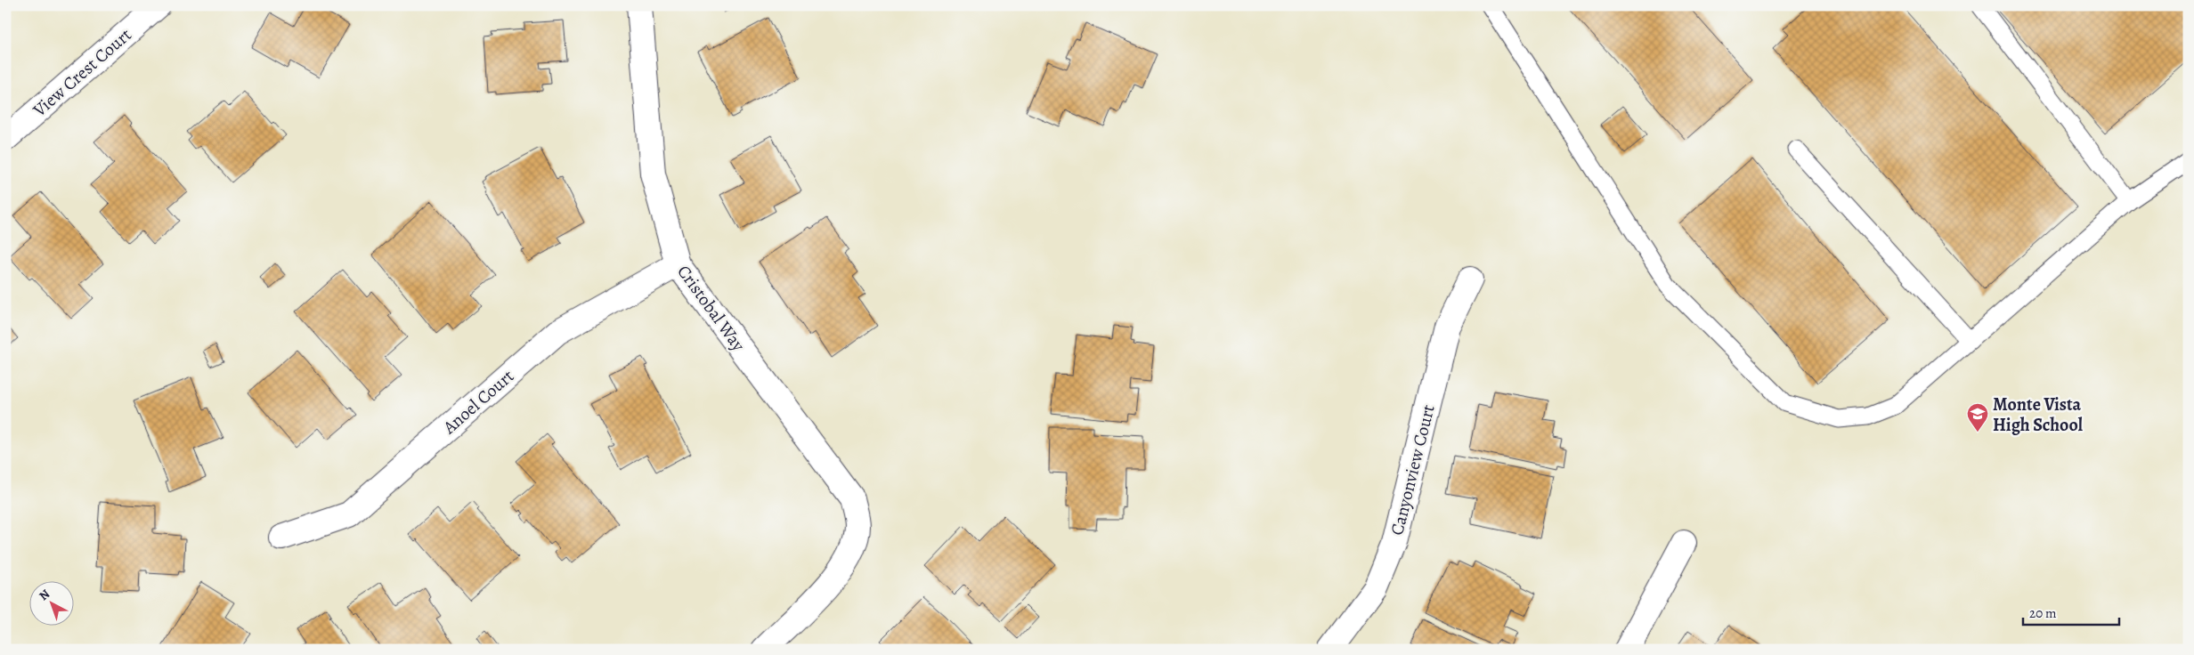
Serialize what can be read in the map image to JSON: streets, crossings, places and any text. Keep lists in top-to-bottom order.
{
  "streets": {
    "street": [
      "View Crest Court",
      "Cristobal Way",
      "Anoel Court",
      "Canyonview Court"
    ]
  },
  "crossings": [
    ["Cristobal Way", "Anoel Court"]
  ],
  "places": {
    "school or university": ["Monte Vista High School"]
  },
  "scale_bar": "20 m",
  "north": "top left"
}
